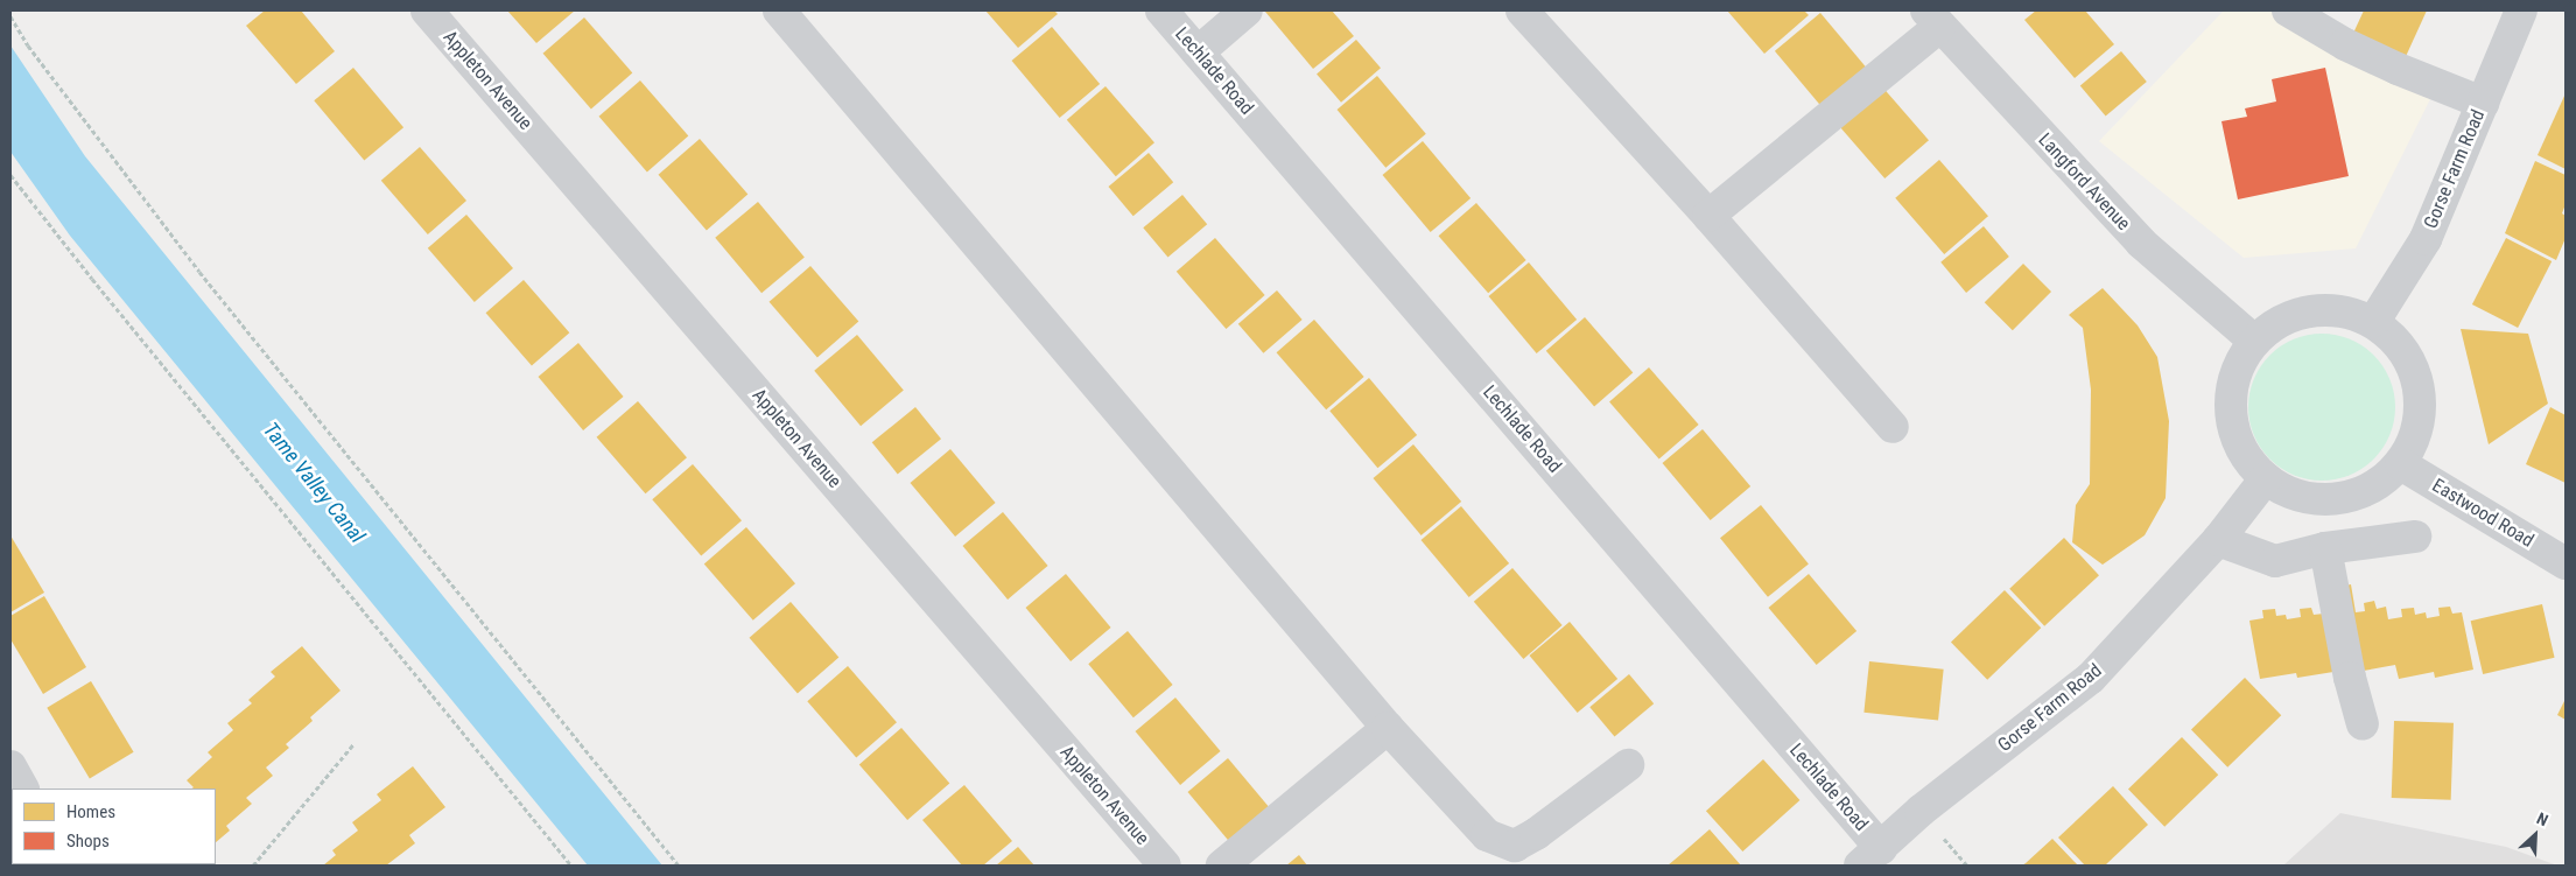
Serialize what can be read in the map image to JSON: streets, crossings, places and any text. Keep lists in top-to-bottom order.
{
  "streets": {
    "street": [
      "Lechlade Road",
      "Appleton Avenue",
      "Gorse Farm Road",
      "Langford Avenue",
      "Eastwood Road"
    ]
  },
  "crossings": [
    ["Lechlade Road", "Gorse Farm Road"],
    ["Gorse Farm Road", "Langford Avenue"],
    ["Gorse Farm Road", "Eastwood Road"],
    ["Langford Avenue", "Eastwood Road"]
  ],
  "water": ["Tame Valley Canal"],
  "legend": ["Homes", "Shops"],
  "north": "top right"
}
